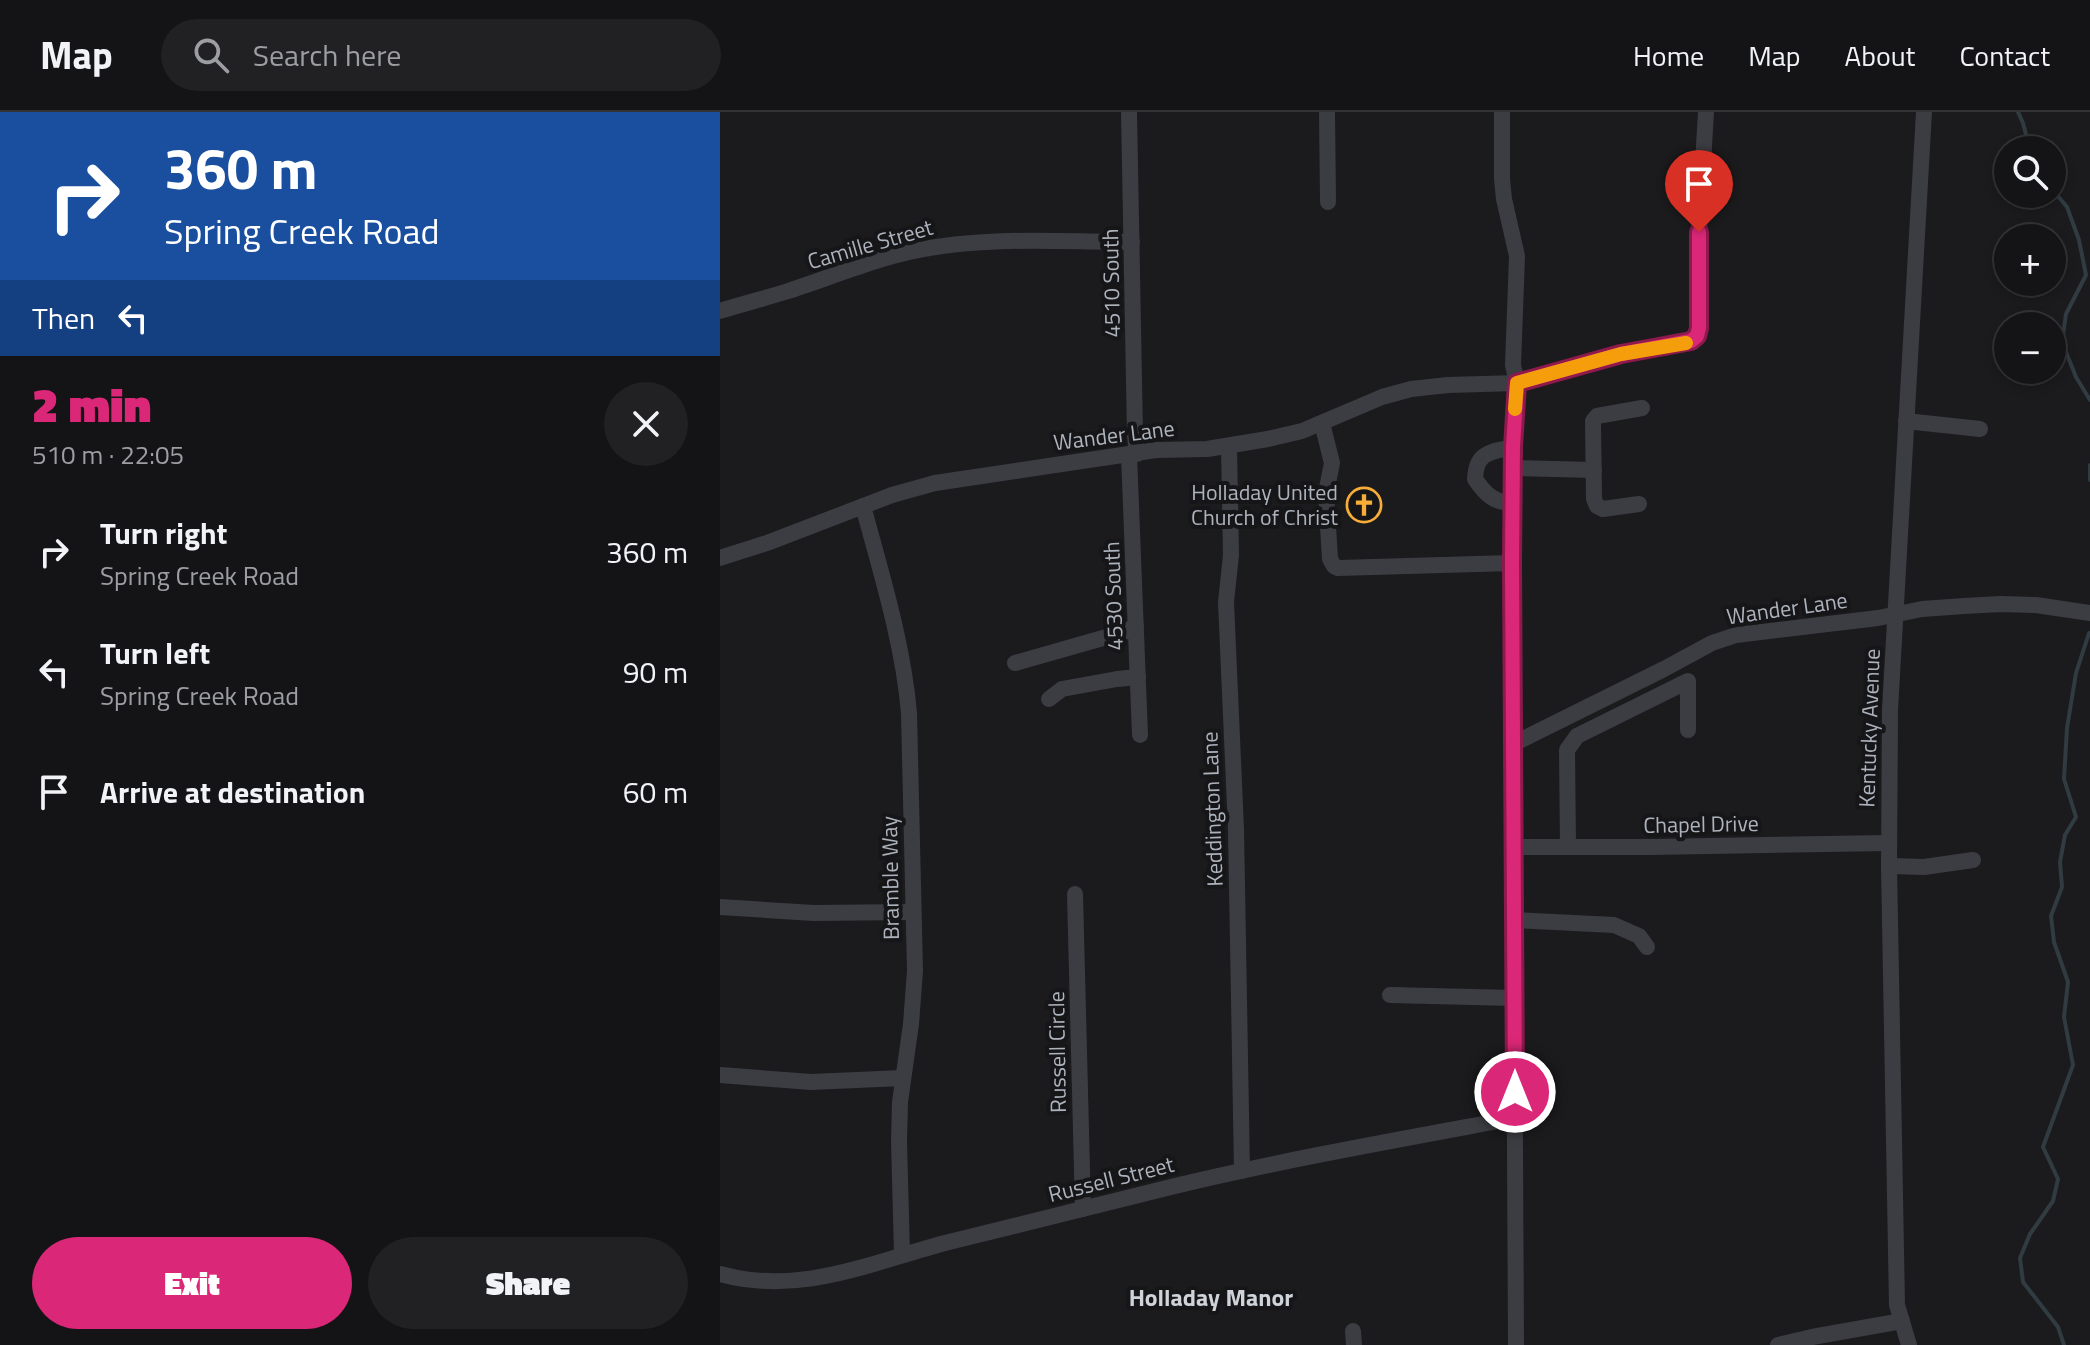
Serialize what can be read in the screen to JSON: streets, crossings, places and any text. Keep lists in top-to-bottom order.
{
  "streets": {
    "street": [
      "Camille Street",
      "4510 South",
      "Wander Lane",
      "4530 South",
      "Kentucky Avenue",
      "Keddington Lane",
      "Chapel Drive",
      "Bramble Way",
      "Russell Circle",
      "Russell Street"
    ]
  },
  "crossings": [
    ["Camille Street", "4510 South"],
    ["4510 South", "Wander Lane"],
    ["4510 South", "4530 South"],
    ["Wander Lane", "4530 South"],
    ["Wander Lane", "Kentucky Avenue"],
    ["Wander Lane", "Keddington Lane"],
    ["Wander Lane", "Bramble Way"],
    ["Kentucky Avenue", "Chapel Drive"],
    ["Keddington Lane", "Russell Street"],
    ["Bramble Way", "Russell Street"],
    ["Russell Circle", "Russell Street"]
  ],
  "districts": ["Holladay Manor"],
  "places": {
    "church": ["Holladay United Church of Christ"]
  },
  "page": {
    "header": "Map",
    "search": "Search here",
    "nav": [
      "Home",
      "Map",
      "About",
      "Contact"
    ],
    "turn": ["360 m", "Spring Creek Road"],
    "map_buttons": ["+", "−"],
    "then": "Then",
    "heading": ["2 min", "510 m · 22:05"],
    "list": [
      {
        "name": "Turn right",
        "note": "Spring Creek Road",
        "value": "360 m"
      },
      {
        "name": "Turn left",
        "note": "Spring Creek Road",
        "value": "90 m"
      },
      {
        "name": "Arrive at destination",
        "value": "60 m"
      }
    ],
    "buttons": ["Exit", "Share"]
  }
}
